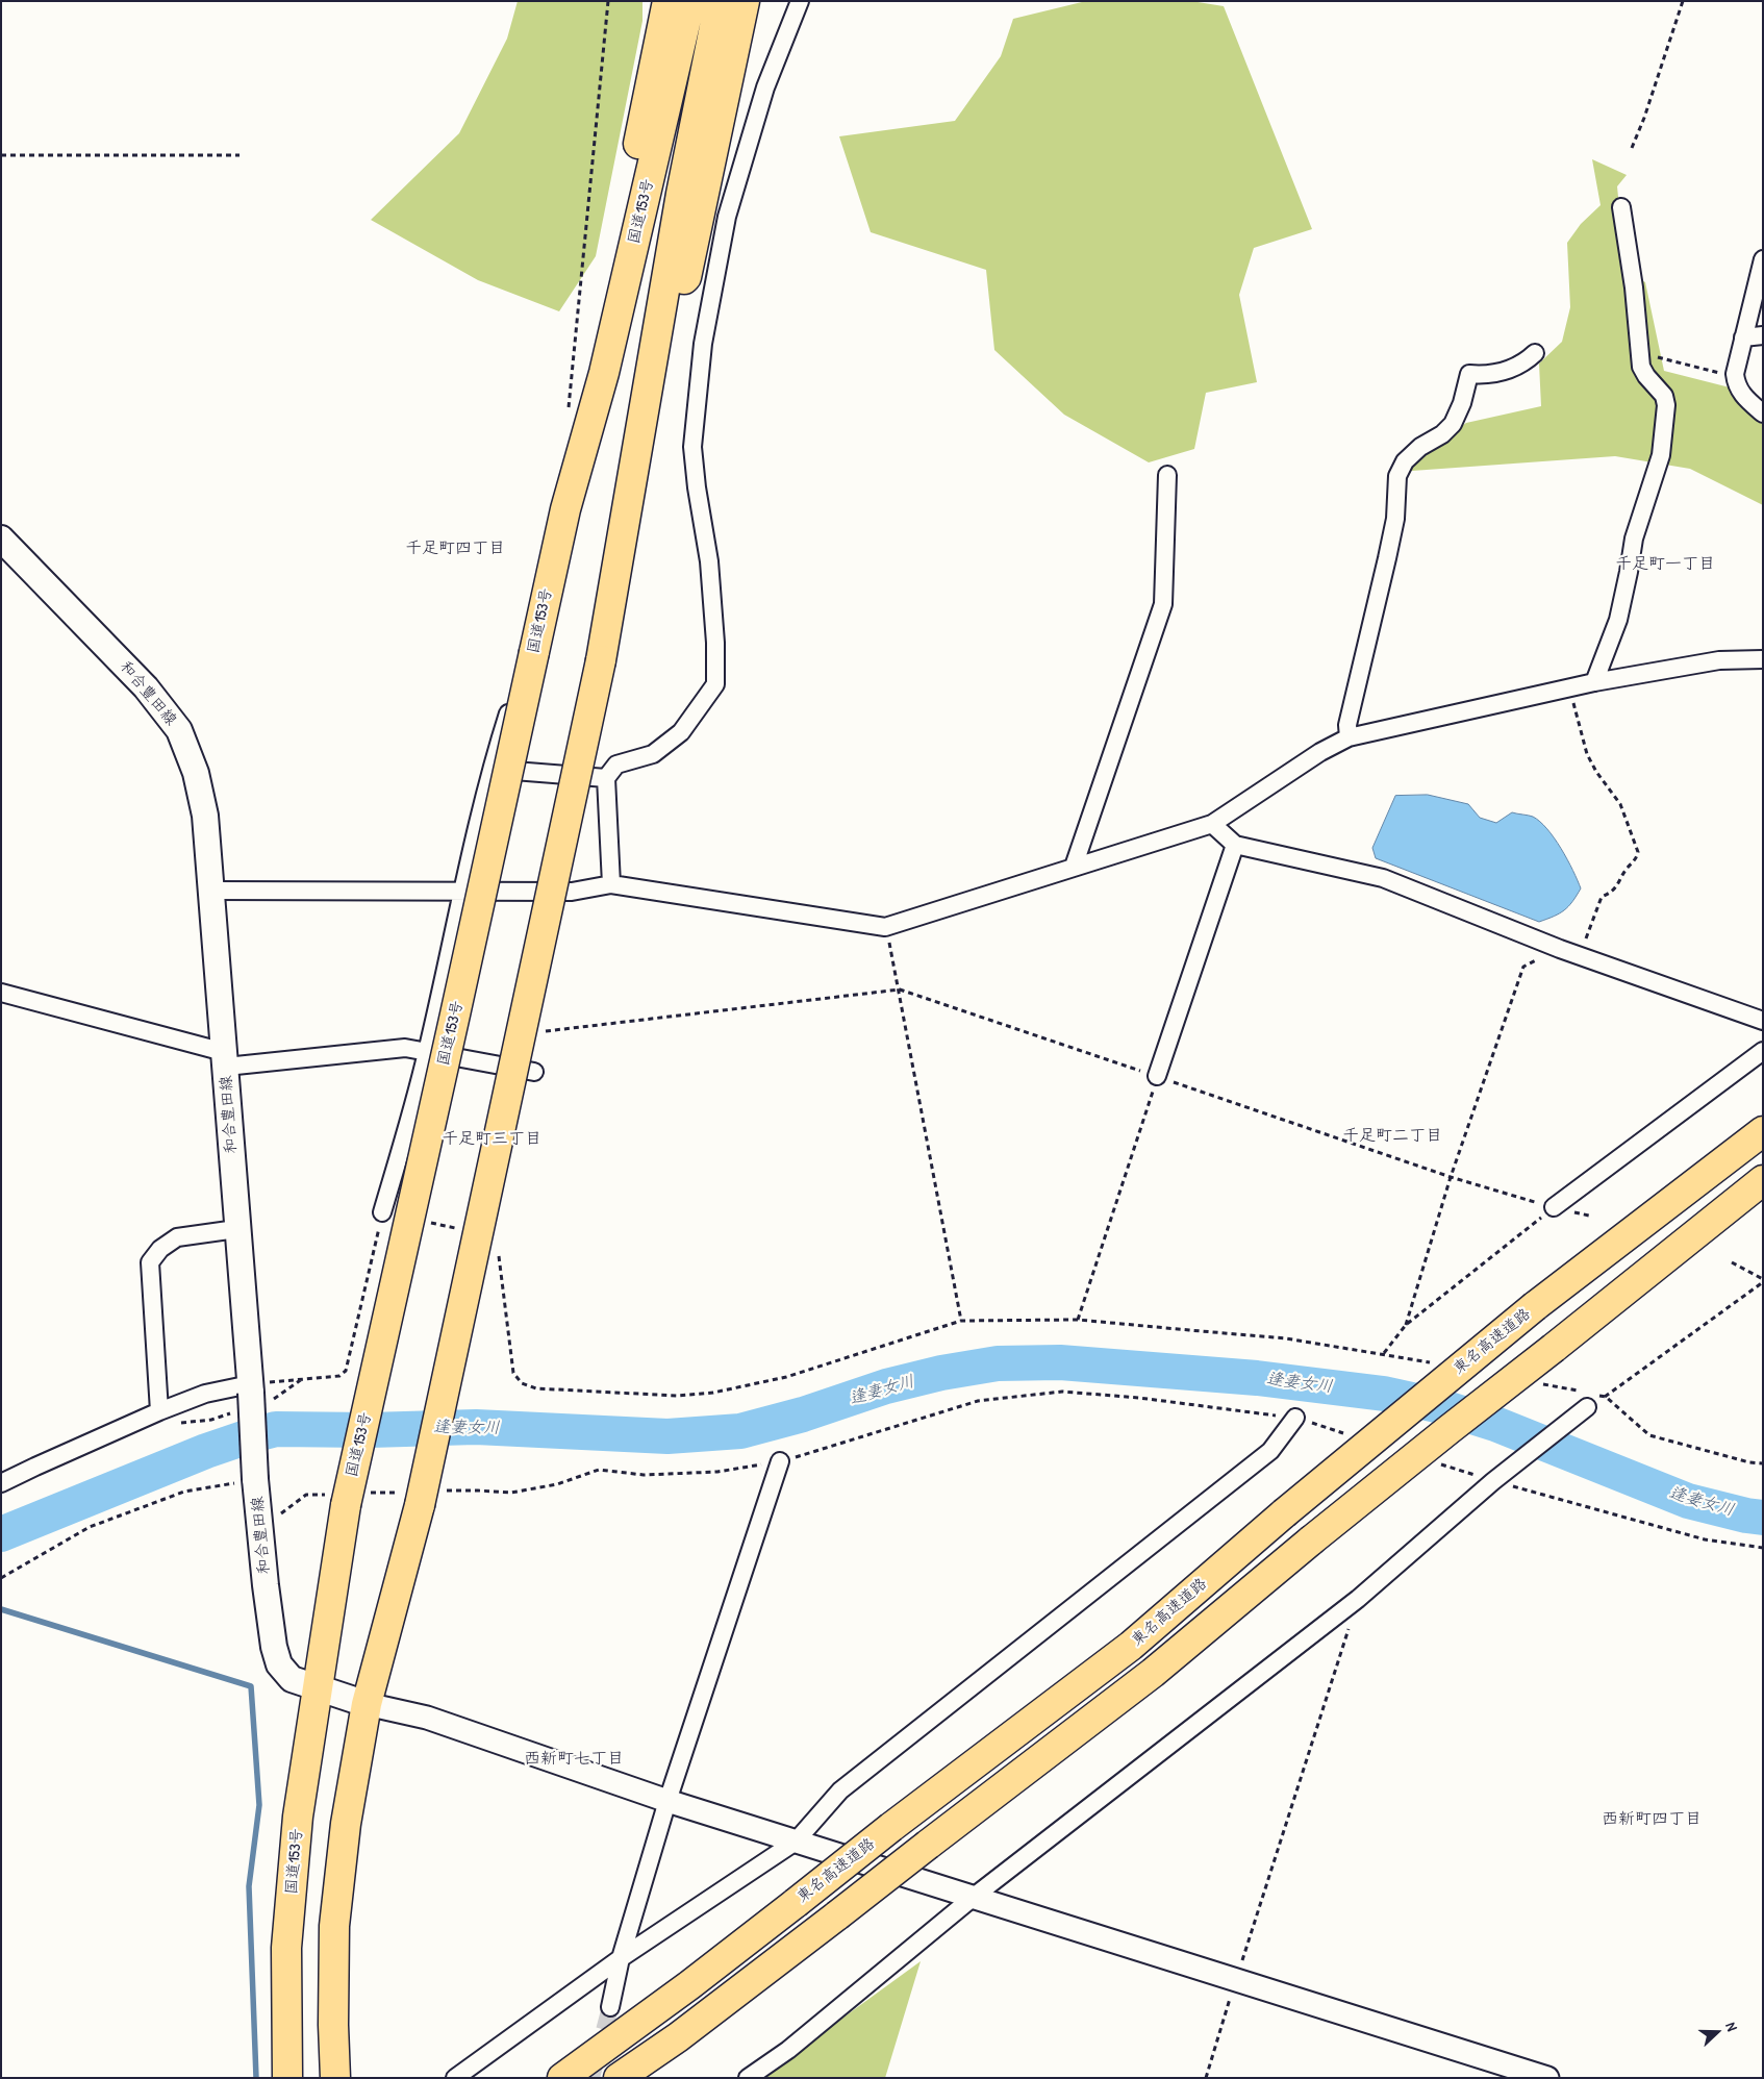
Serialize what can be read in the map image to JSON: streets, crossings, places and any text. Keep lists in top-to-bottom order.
{
  "streets": {
    "highway": ["国道153号", "東名高速道路"],
    "main road": ["和合豊田線"]
  },
  "crossings": [
    ["国道153号", "和合豊田線"]
  ],
  "districts": [
    "千足町四丁目",
    "千足町一丁目",
    "千足町二丁目",
    "千足町三丁目",
    "西新町七丁目",
    "西新町四丁目"
  ],
  "water": ["逢妻女川"],
  "north": "right"
}
